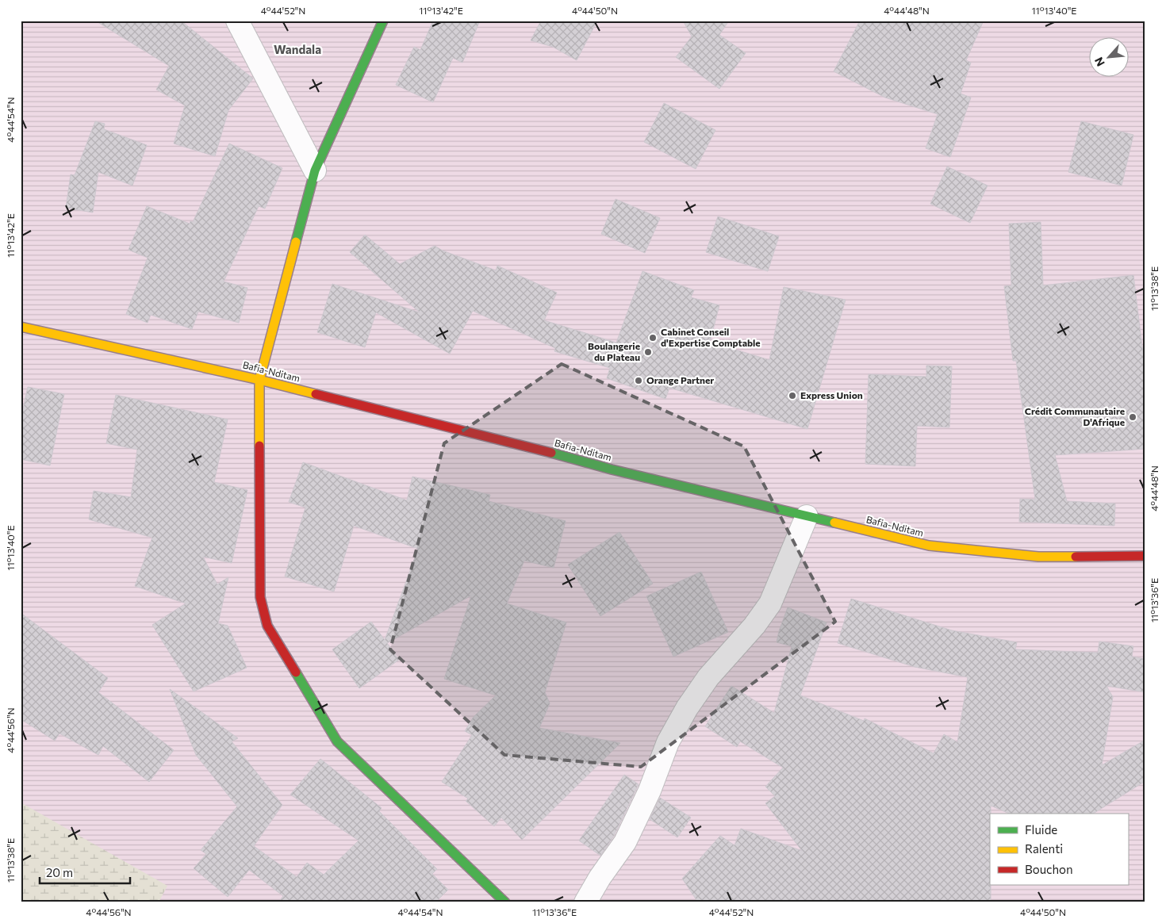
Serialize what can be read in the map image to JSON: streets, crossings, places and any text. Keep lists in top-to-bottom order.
{
  "streets": {
    "main road": ["Bafia-Nditam"]
  },
  "districts": ["Wandala"],
  "places": [
    "Cabinet Conseil d'Expertise Comptable",
    "Boulangerie du Plateau",
    "Orange Partner",
    "Express Union",
    "Crédit Communautaire D'Afrique"
  ],
  "legend": ["Fluide", "Ralenti", "Bouchon"],
  "scale_bar": "20 m",
  "north": "bottom left",
  "coordinates": [
    "4°44'52\"N",
    "11°13'42\"E",
    "4°44'50\"N",
    "4°44'48\"N",
    "11°13'40\"E",
    "4°44'54\"N",
    "11°13'38\"E",
    "11°13'36\"E",
    "4°44'56\"N"
  ]
}
